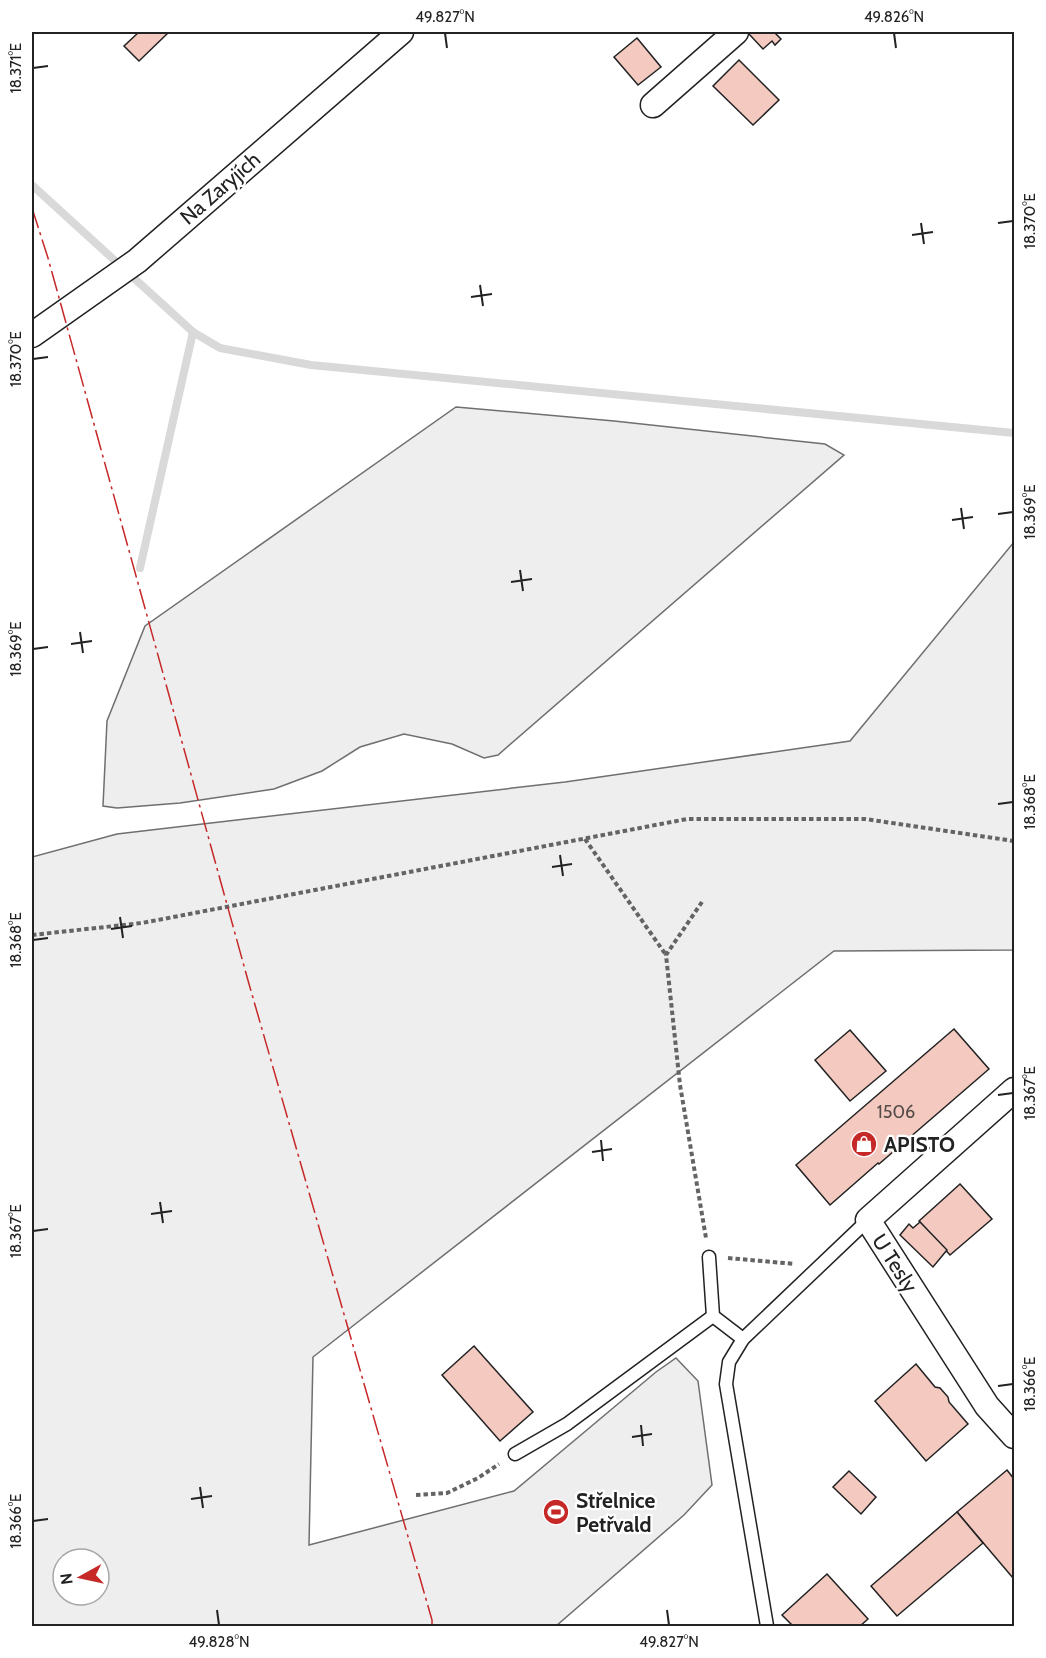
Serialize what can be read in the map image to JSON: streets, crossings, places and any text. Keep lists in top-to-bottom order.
{
  "streets": {
    "street": ["Na Zaryjích", "U Tesly"]
  },
  "places": {
    "shop": ["APISTO"],
    "sports": ["Střelnice Petřvald"]
  },
  "house_numbers": ["1506"],
  "north": "left",
  "coordinates": [
    "49.827°N",
    "49.826°N",
    "18.371°E",
    "18.370°E",
    "18.369°E",
    "18.368°E",
    "18.367°E",
    "18.366°E",
    "49.828°N"
  ]
}
